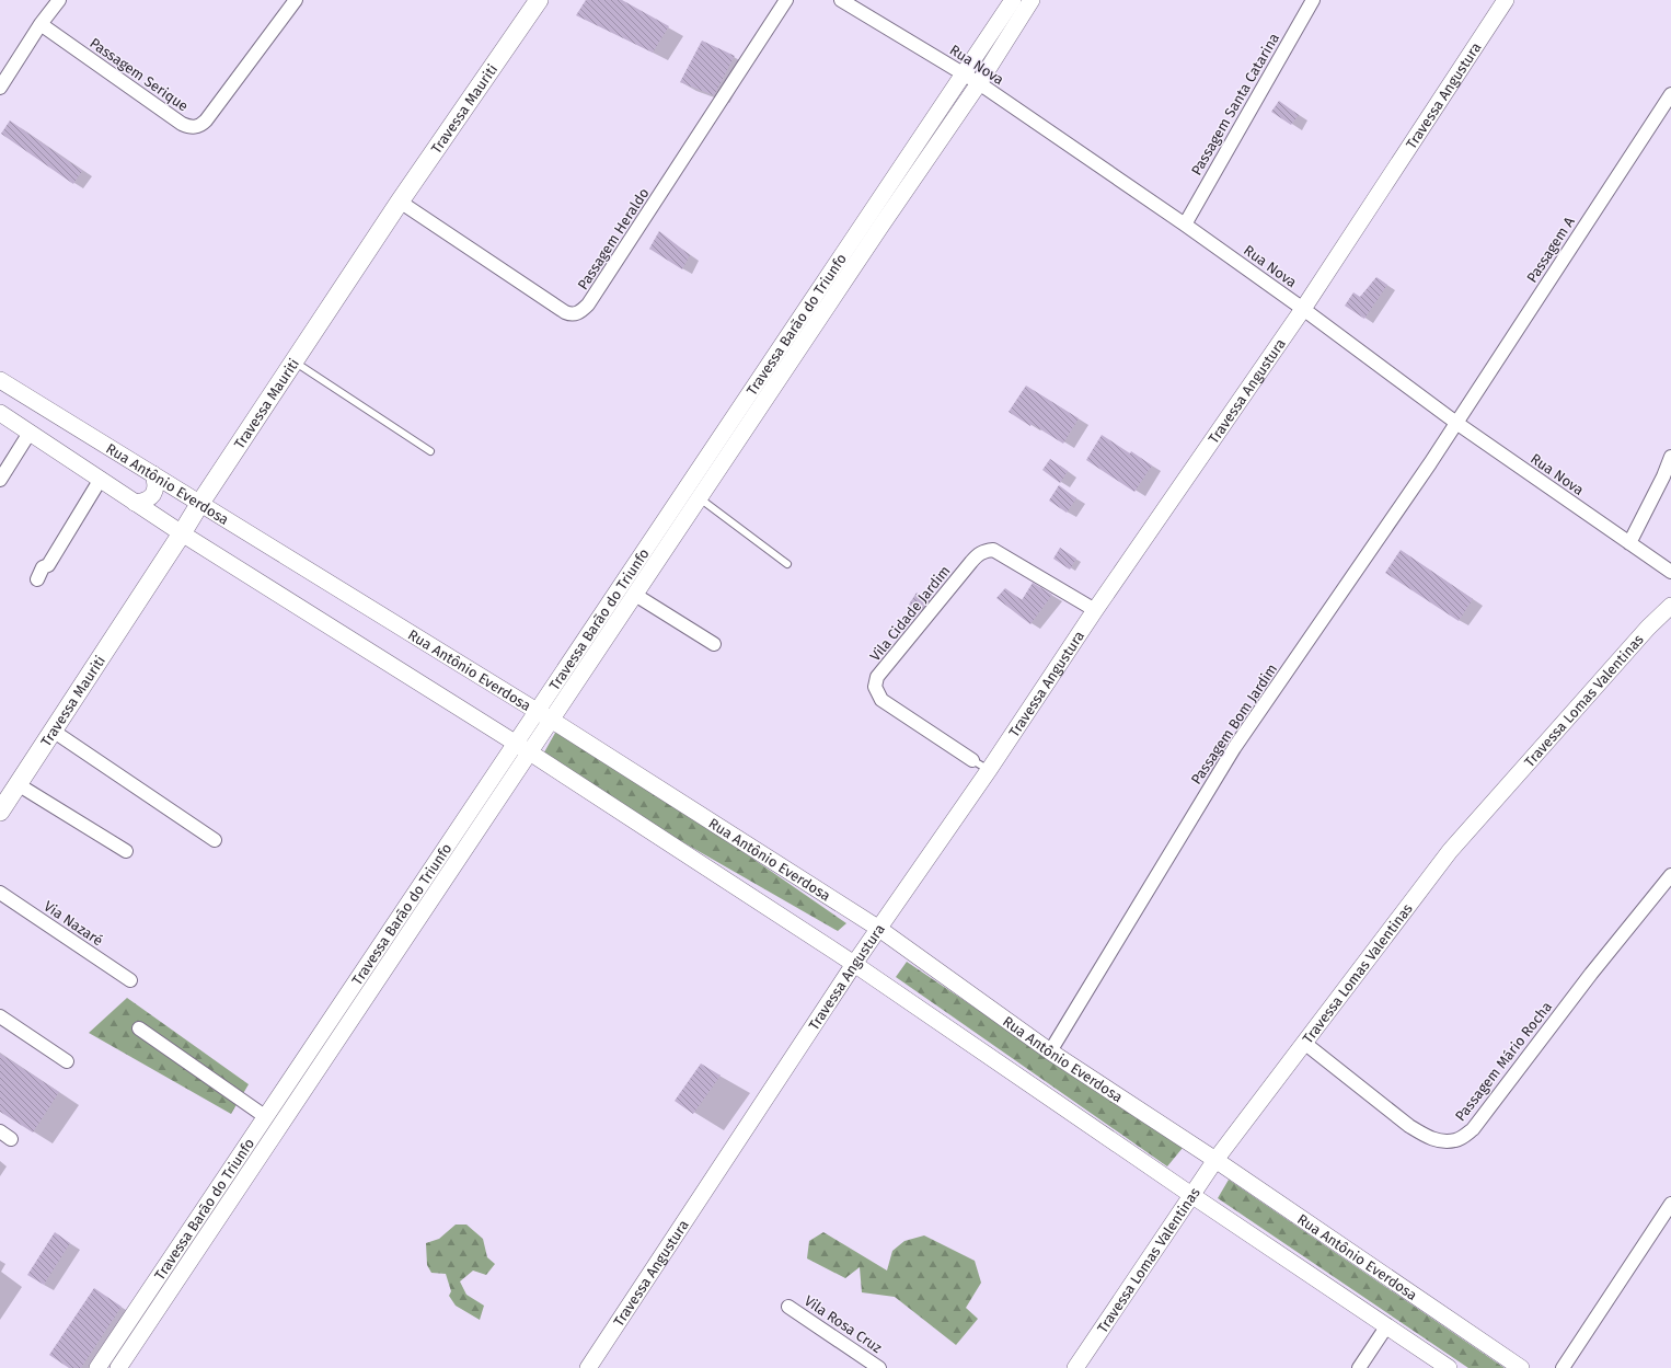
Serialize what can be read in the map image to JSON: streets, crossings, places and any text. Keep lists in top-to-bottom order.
{
  "streets": {
    "main road": ["Travessa Mauriti"],
    "street": [
      "Rua Nova",
      "Passagem Serique",
      "Travessa Angustura",
      "Passagem Santa Catarina",
      "Passagem Heraldo",
      "Passagem A",
      "Travessa Barão do Triunfo",
      "Rua Antônio Everdosa",
      "Vila Cidade Jardim",
      "Travessa Lomas Valentinas",
      "Passagem Bom Jardim",
      "Via Nazaré",
      "Passagem Mário Rocha",
      "Vila Rosa Cruz"
    ]
  },
  "crossings": [
    ["Rua Nova", "Travessa Angustura"],
    ["Rua Nova", "Passagem Santa Catarina"],
    ["Rua Nova", "Passagem A"],
    ["Rua Nova", "Travessa Barão do Triunfo"],
    ["Rua Nova", "Passagem Bom Jardim"],
    ["Travessa Angustura", "Rua Antônio Everdosa"],
    ["Travessa Angustura", "Vila Cidade Jardim"],
    ["Travessa Mauriti", "Passagem Heraldo"],
    ["Travessa Mauriti", "Rua Antônio Everdosa"],
    ["Passagem A", "Passagem Bom Jardim"],
    ["Travessa Barão do Triunfo", "Rua Antônio Everdosa"],
    ["Rua Antônio Everdosa", "Travessa Lomas Valentinas"],
    ["Rua Antônio Everdosa", "Passagem Bom Jardim"],
    ["Travessa Lomas Valentinas", "Passagem Mário Rocha"]
  ]
}
